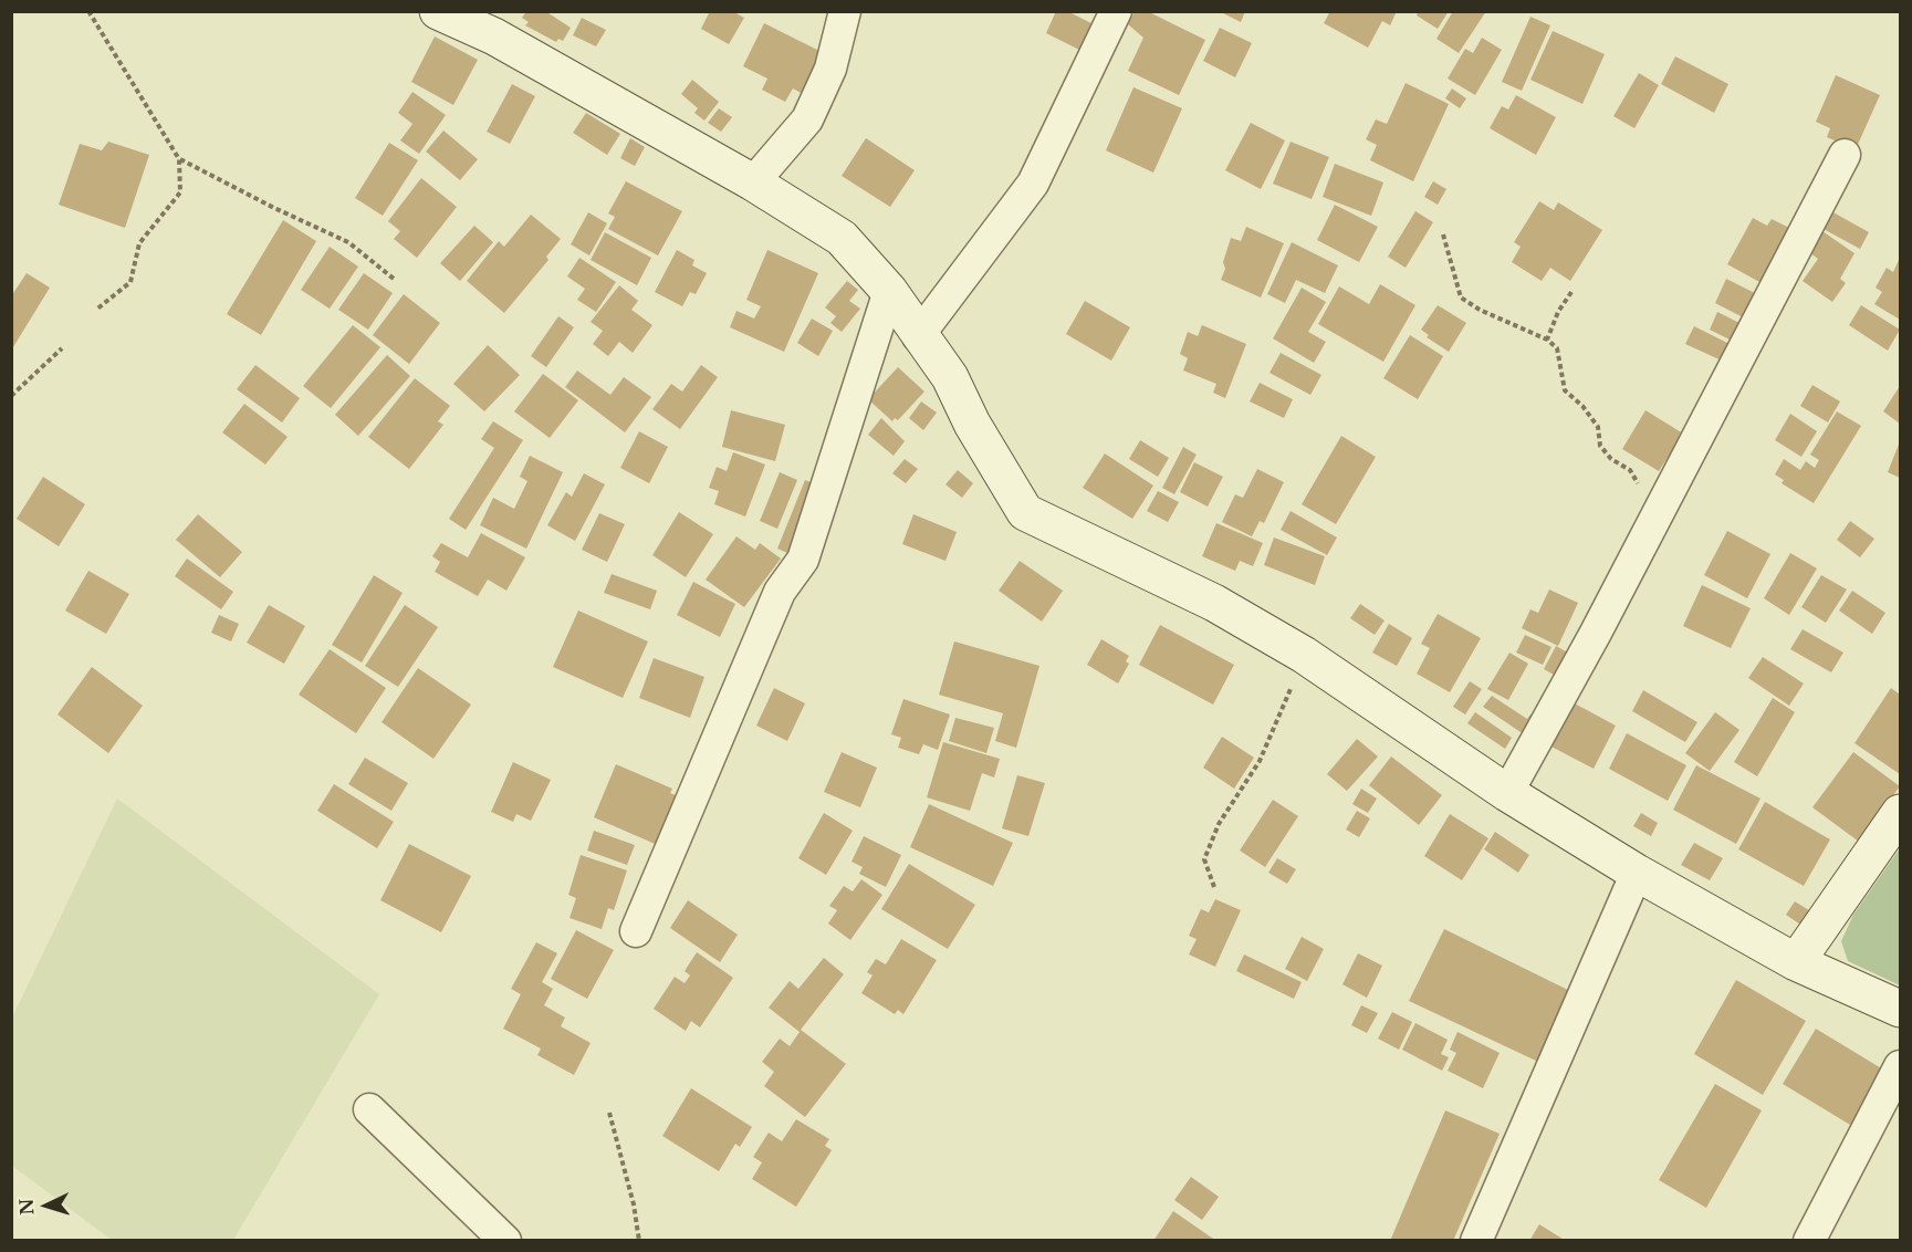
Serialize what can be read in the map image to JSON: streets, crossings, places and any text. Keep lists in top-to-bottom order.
{
  "north": "left"
}
